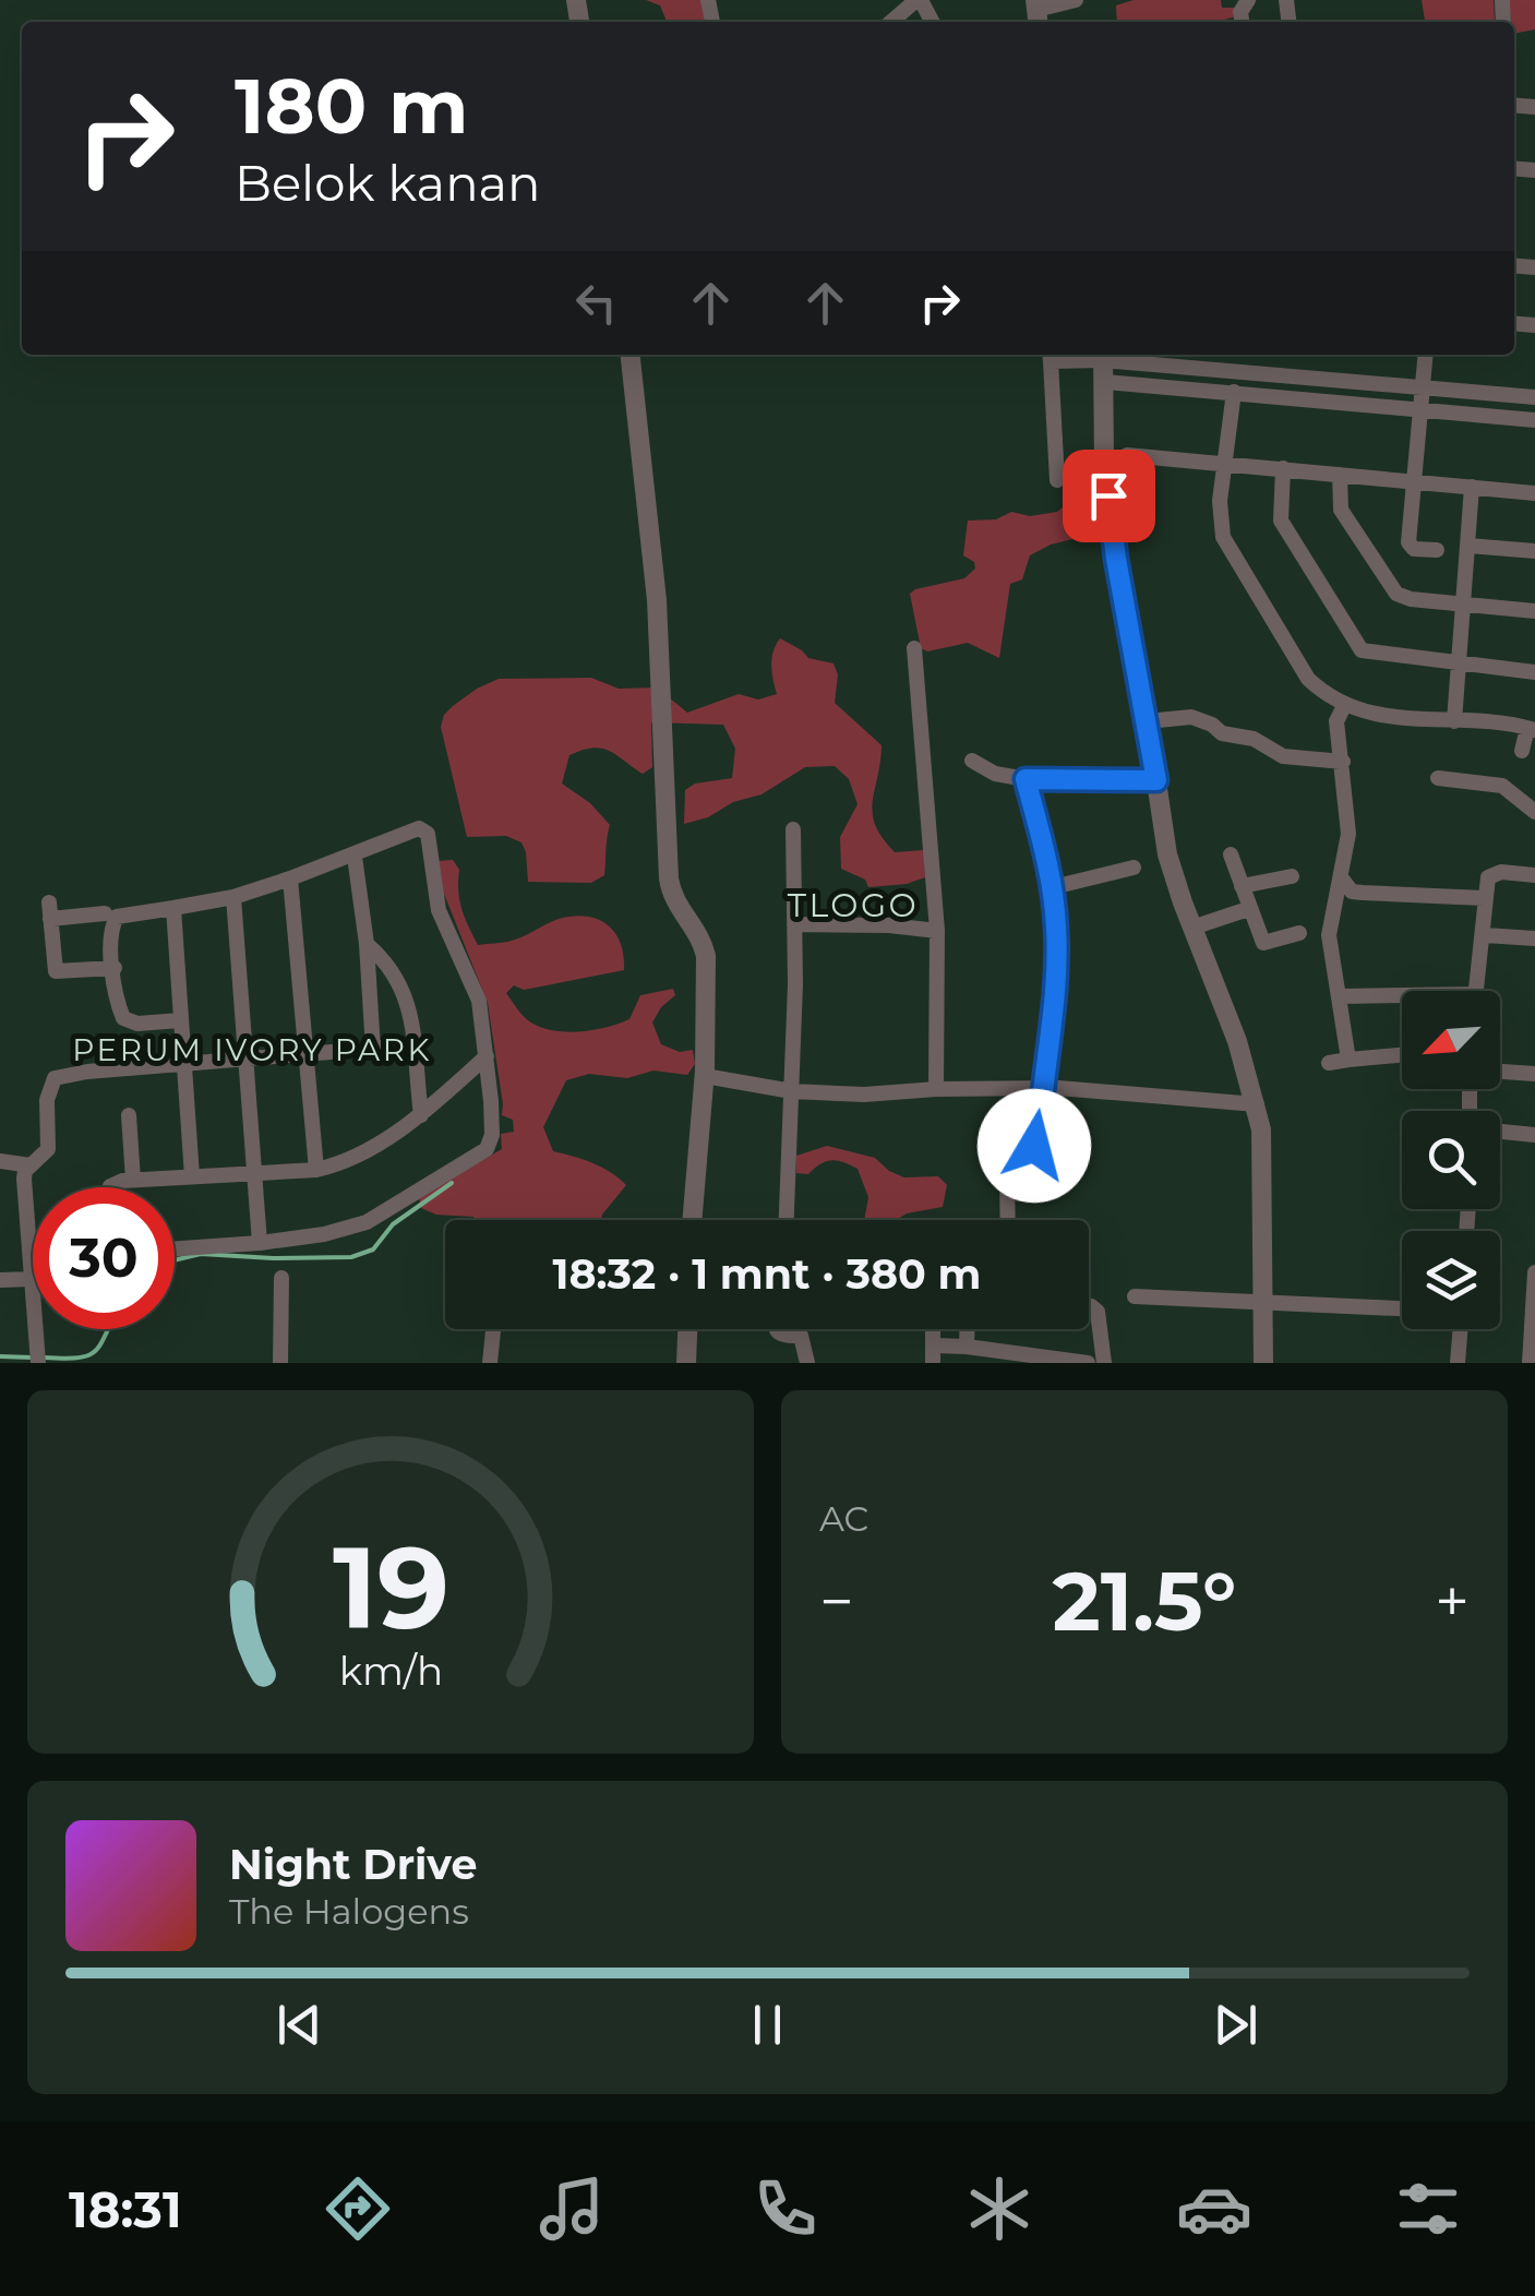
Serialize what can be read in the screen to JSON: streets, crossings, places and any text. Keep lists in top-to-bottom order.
{
  "districts": ["TLOGO", "PERUM IVORY PARK"],
  "north": "bottom left",
  "page": {
    "turn": ["180 m", "Belok kanan"],
    "limit": "30",
    "trip": "18:32 · 1 mnt · 380 m",
    "tile": "AC",
    "heat": ["−", "21.5°", "+"],
    "song": ["Night Drive", "The Halogens"],
    "tabs": "18:31",
    "gauge": ["19", "km/h"]
  }
}
